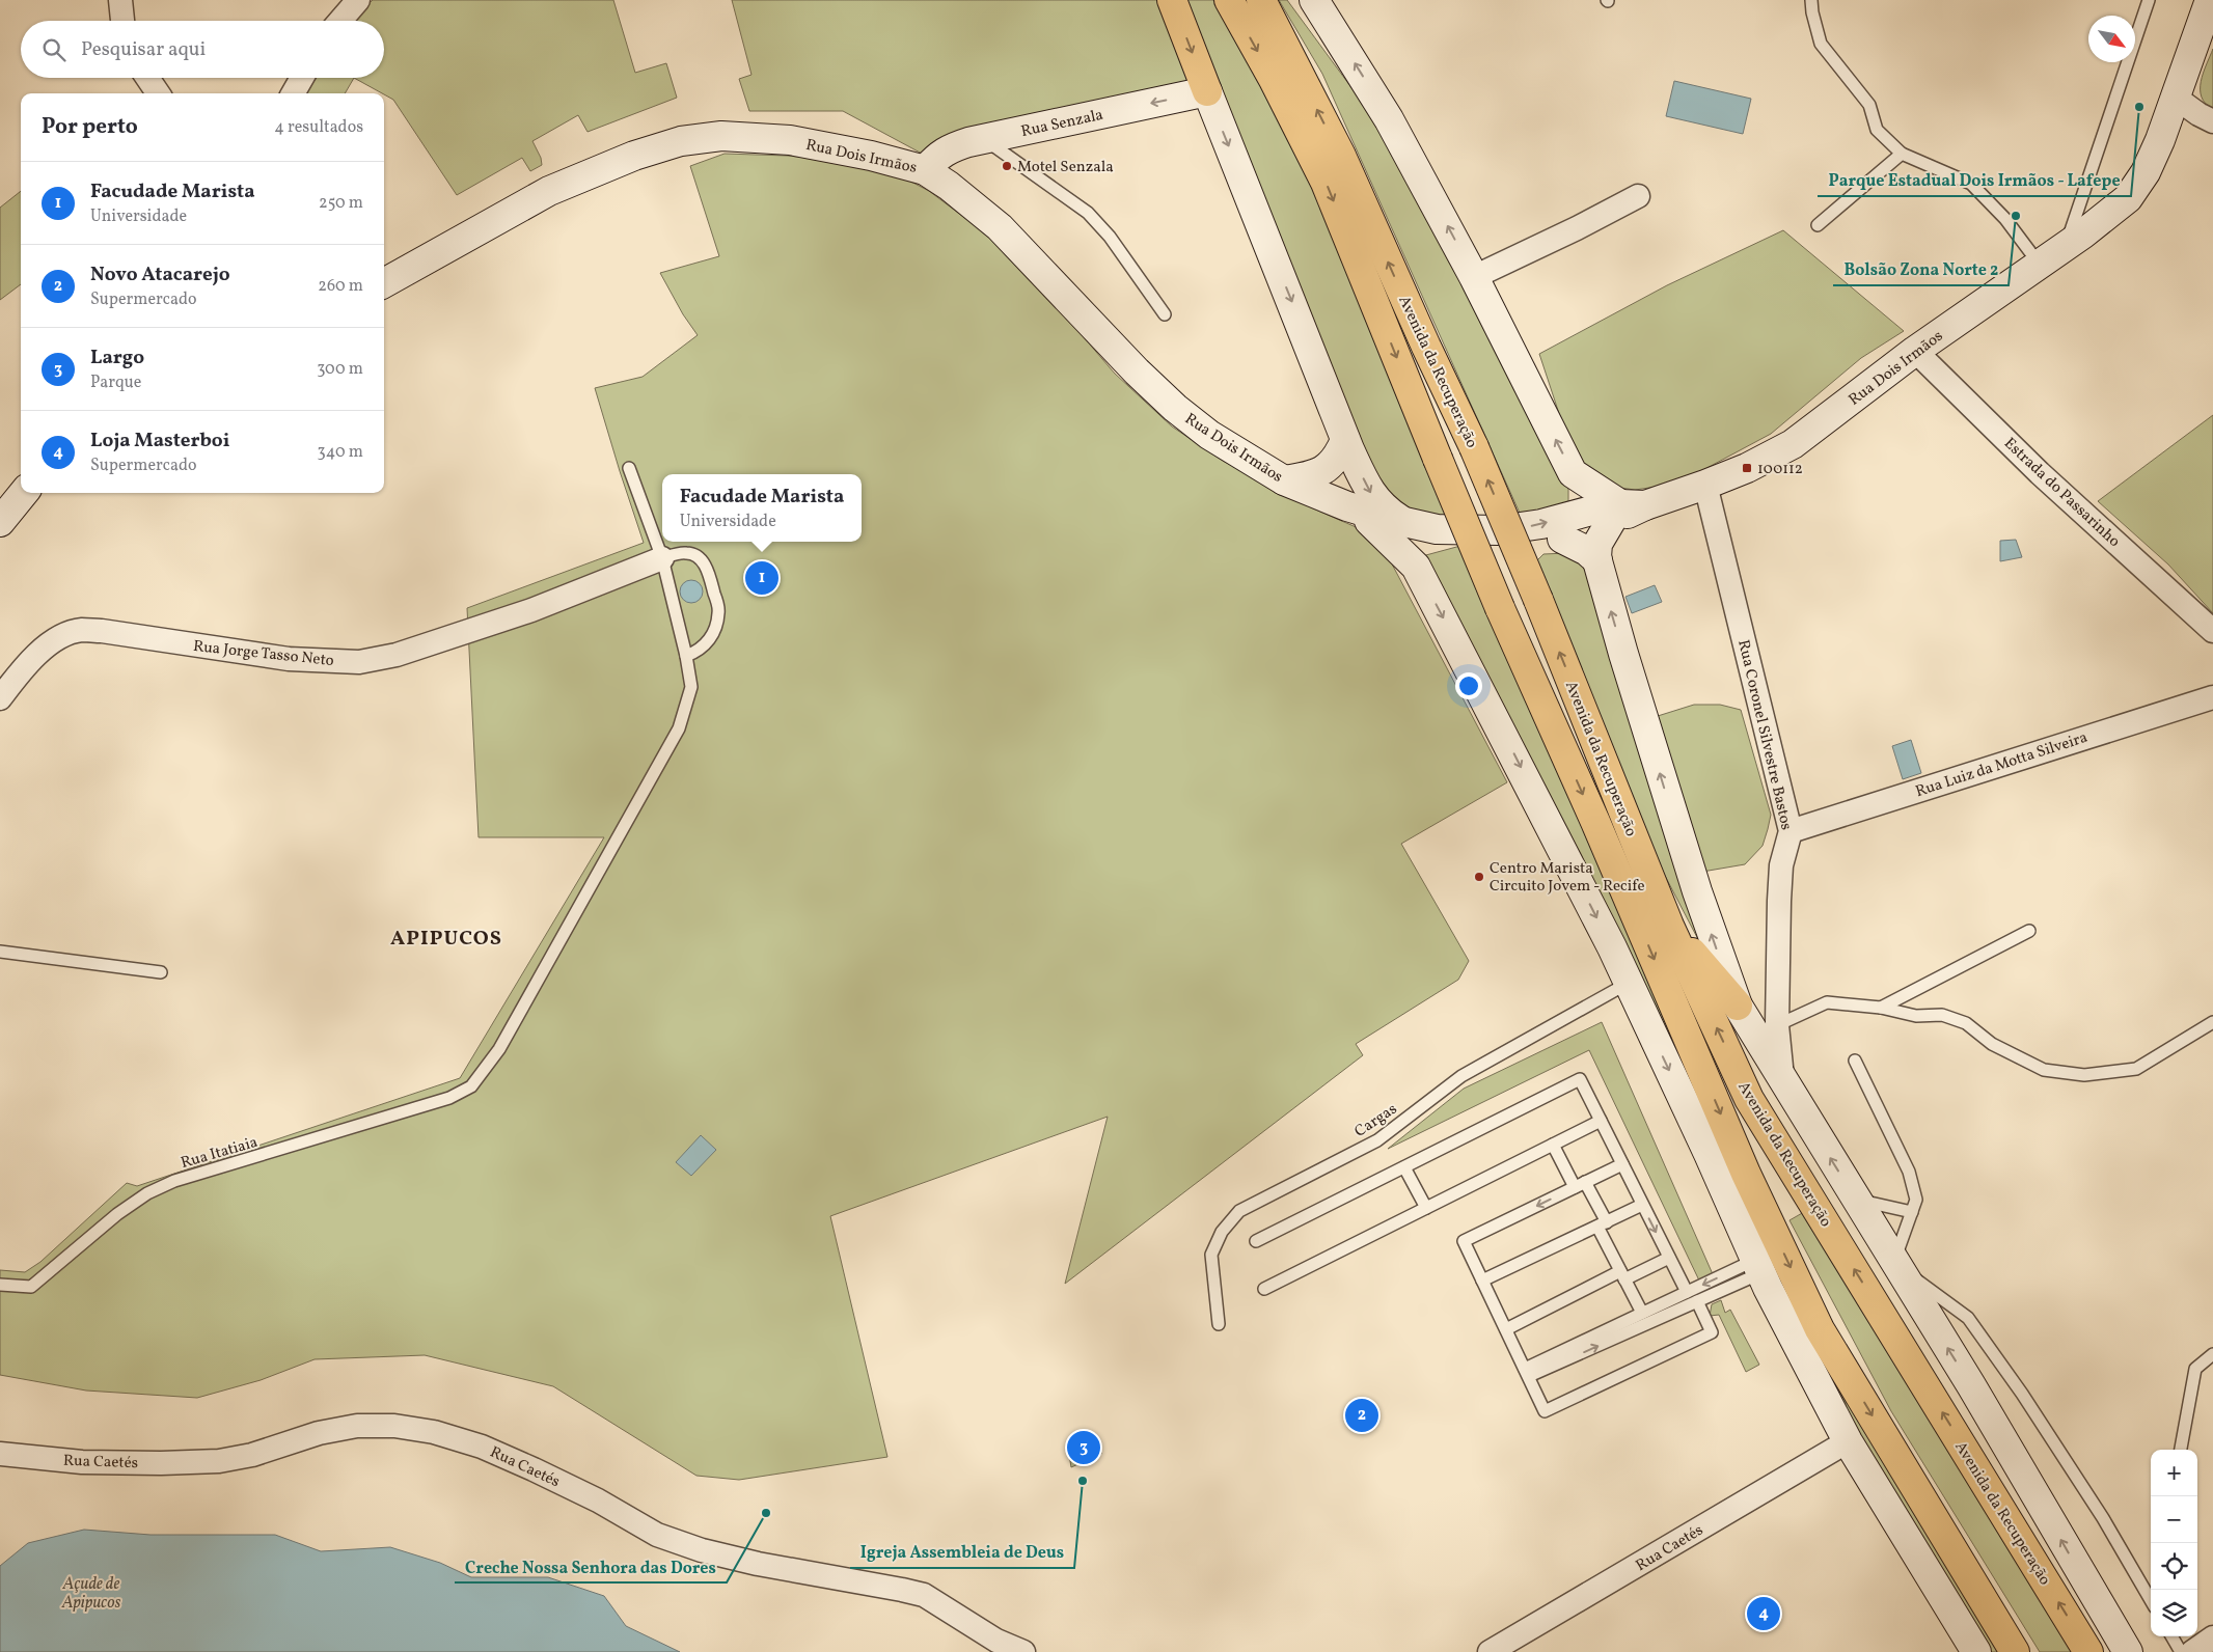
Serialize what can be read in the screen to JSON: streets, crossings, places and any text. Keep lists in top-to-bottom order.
{
  "streets": {
    "highway": ["Avenida da Recuperação"],
    "main road": ["Rua Senzala", "Rua Dois Irmãos"],
    "street": [
      "Estrada do Passarinho",
      "Rua Jorge Tasso Neto",
      "Rua Coronel Silvestre Bastos",
      "Rua Luiz da Motta Silveira",
      "Rua Caetés"
    ],
    "lane": ["Cargas", "Rua Itatiaia"]
  },
  "crossings": [
    ["Rua Senzala", "Rua Dois Irmãos"],
    ["Rua Dois Irmãos", "Estrada do Passarinho"],
    ["Rua Dois Irmãos", "Rua Coronel Silvestre Bastos"],
    ["Rua Coronel Silvestre Bastos", "Rua Luiz da Motta Silveira"]
  ],
  "one_way": ["Rua Senzala"],
  "districts": ["APIPUCOS"],
  "water": ["Açude de Apipucos"],
  "places": {
    "other": [
      "Parque Estadual Dois Irmãos - Lafepe",
      "Motel Senzala",
      "Bolsão Zona Norte 2",
      "Centro Marista Circuito Jovem - Recife",
      "Igreja Assembleia de Deus",
      "Creche Nossa Senhora das Dores"
    ],
    "transit": ["100112"]
  },
  "north": "bottom right",
  "page": {
    "search": "Pesquisar aqui",
    "heading": ["Por perto", "4 resultados"],
    "list": [
      {
        "mark": "1",
        "name": "Facudade Marista",
        "note": "Universidade",
        "value": "250 m"
      },
      {
        "mark": "2",
        "name": "Novo Atacarejo",
        "note": "Supermercado",
        "value": "260 m"
      },
      {
        "mark": "3",
        "name": "Largo",
        "note": "Parque",
        "value": "300 m"
      },
      {
        "mark": "4",
        "name": "Loja Masterboi",
        "note": "Supermercado",
        "value": "340 m"
      }
    ],
    "popup": ["Facudade Marista", "Universidade"],
    "pins": [
      "1",
      "2",
      "3",
      "4"
    ],
    "map_buttons": ["+", "−"]
  }
}
